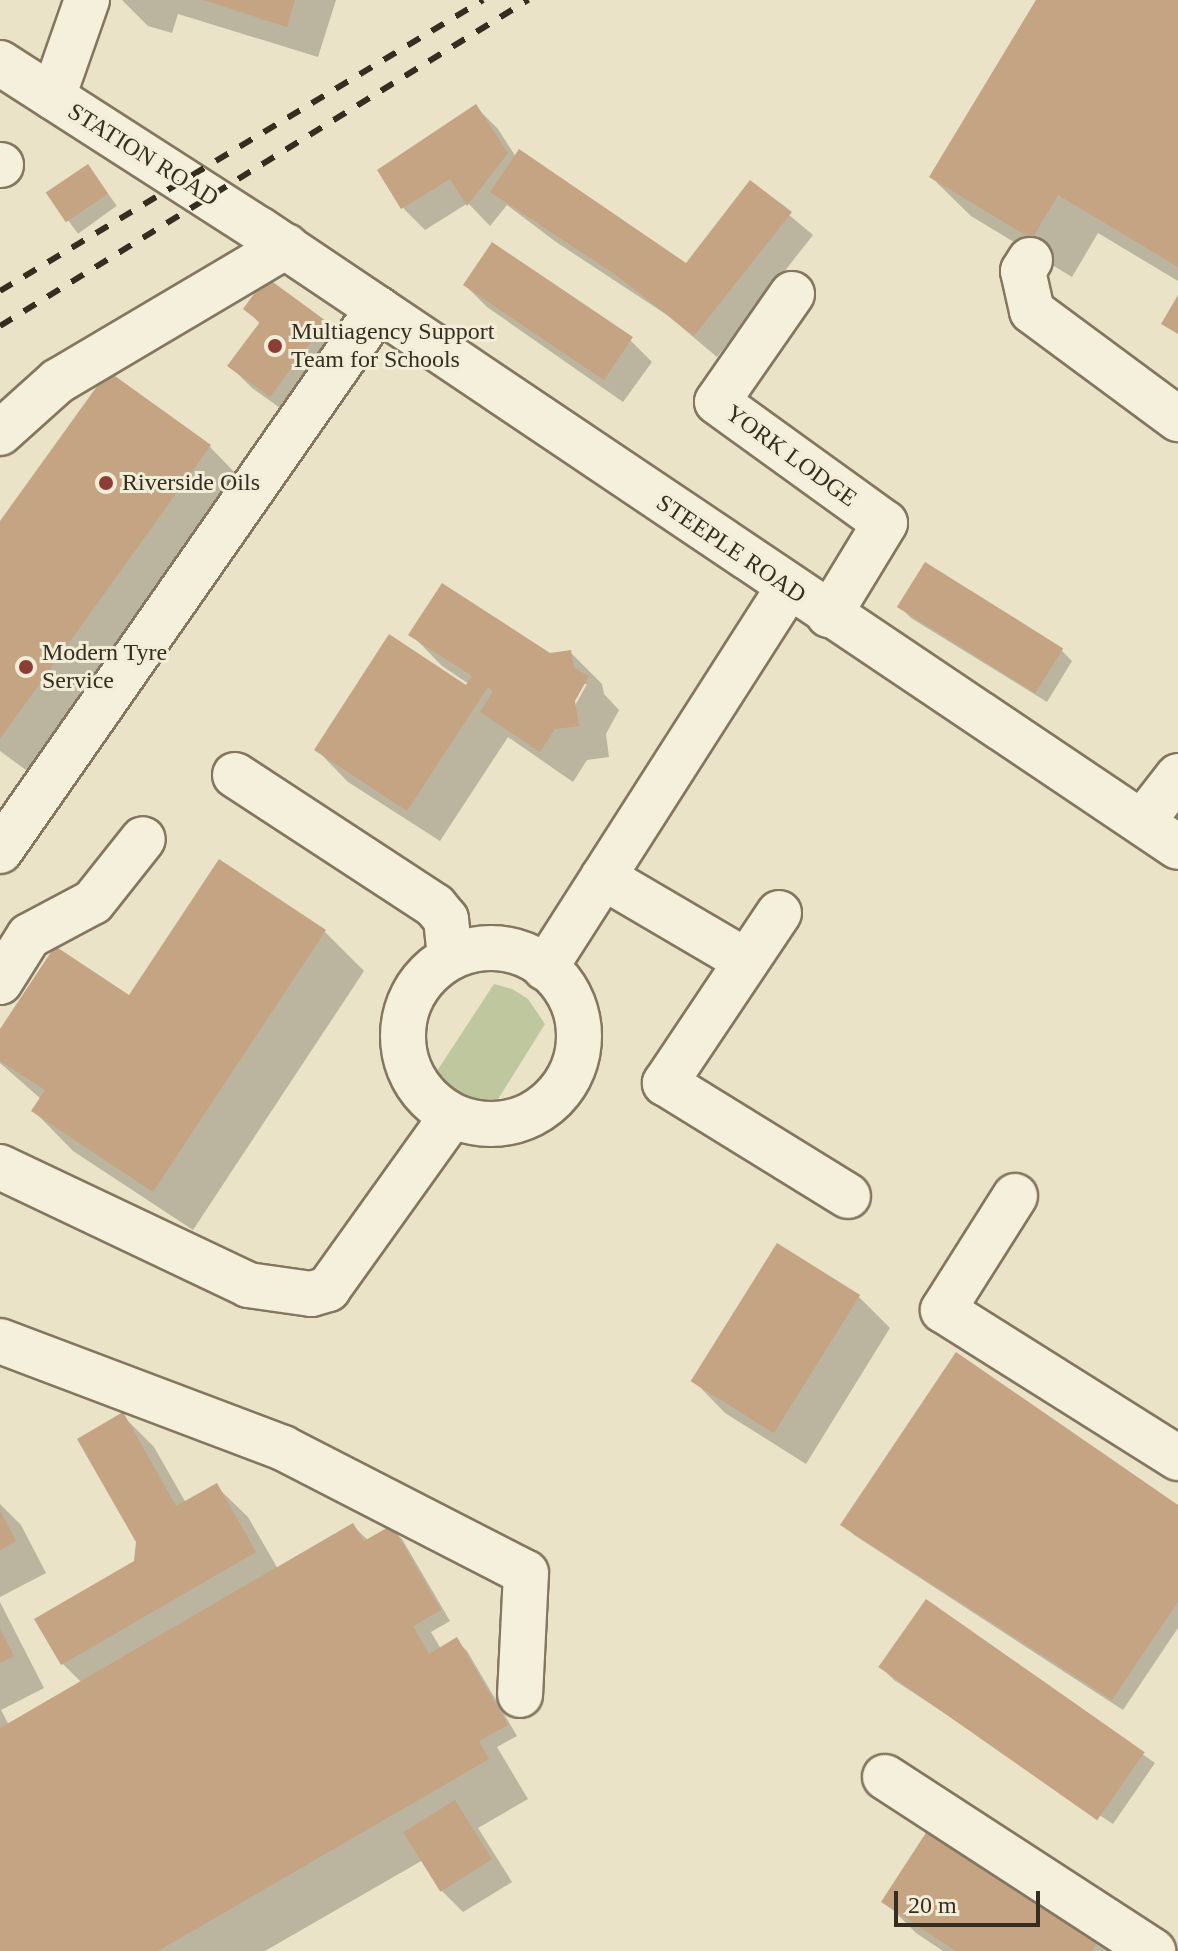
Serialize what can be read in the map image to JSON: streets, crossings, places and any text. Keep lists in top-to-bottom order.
{
  "streets": {
    "street": ["STATION ROAD", "YORK LODGE", "STEEPLE ROAD"]
  },
  "crossings": [
    ["STATION ROAD", "STEEPLE ROAD"],
    ["YORK LODGE", "STEEPLE ROAD"]
  ],
  "places": ["Multiagency Support Team for Schools", "Riverside Oils", "Modern Tyre Service"],
  "scale_bar": "20 m"
}
